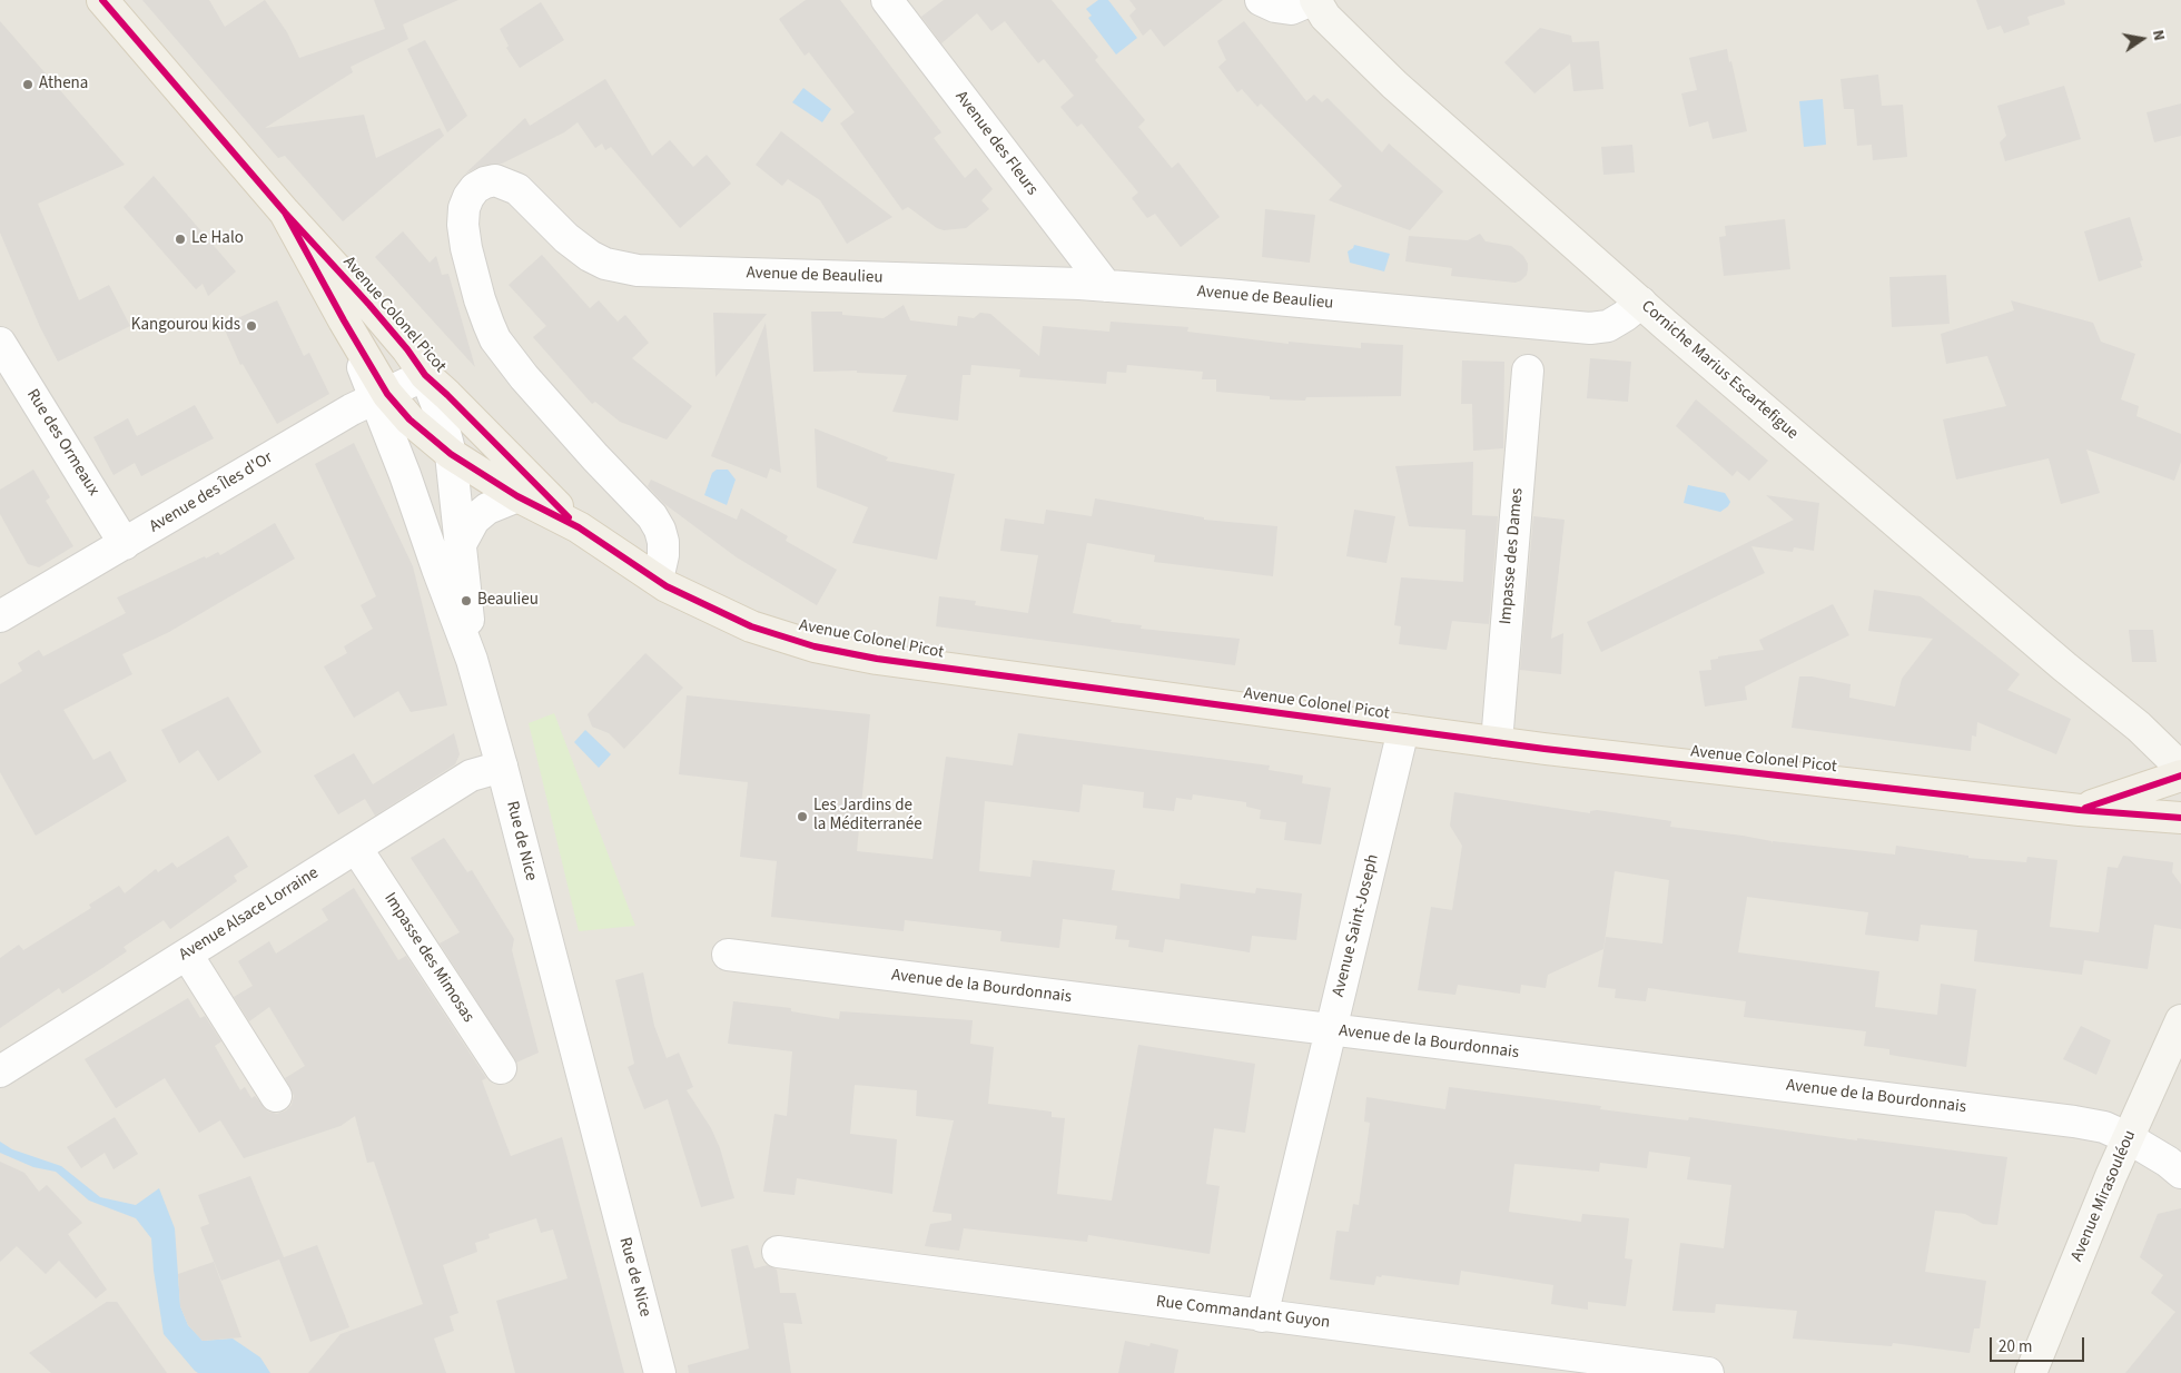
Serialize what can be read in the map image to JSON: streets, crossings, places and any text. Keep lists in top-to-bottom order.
{
  "streets": {
    "main road": ["Avenue Colonel Picot", "Corniche Marius Escartefigue", "Avenue Mirasouléou"],
    "street": [
      "Avenue des Fleurs",
      "Avenue de Beaulieu",
      "Rue des Ormeaux",
      "Avenue des Îles d'Or",
      "Impasse des Dames",
      "Rue de Nice",
      "Avenue Alsace Lorraine",
      "Avenue Saint-Joseph",
      "Impasse des Mimosas",
      "Avenue de la Bourdonnais",
      "Rue Commandant Guyon"
    ]
  },
  "crossings": [
    ["Avenue des Fleurs", "Avenue de Beaulieu"],
    ["Avenue de Beaulieu", "Avenue Colonel Picot"],
    ["Avenue de Beaulieu", "Corniche Marius Escartefigue"],
    ["Avenue Colonel Picot", "Avenue des Îles d'Or"],
    ["Avenue Colonel Picot", "Impasse des Dames"],
    ["Avenue Colonel Picot", "Rue de Nice"],
    ["Avenue Colonel Picot", "Avenue Saint-Joseph"],
    ["Rue des Ormeaux", "Avenue des Îles d'Or"],
    ["Avenue des Îles d'Or", "Rue de Nice"],
    ["Rue de Nice", "Avenue Alsace Lorraine"],
    ["Avenue Alsace Lorraine", "Impasse des Mimosas"],
    ["Avenue Saint-Joseph", "Avenue de la Bourdonnais"],
    ["Avenue Saint-Joseph", "Rue Commandant Guyon"],
    ["Avenue de la Bourdonnais", "Avenue Mirasouléou"]
  ],
  "places": [
    "Athena",
    "Le Halo",
    "Kangourou kids",
    "Beaulieu",
    "Les Jardins de la Méditerranée"
  ],
  "scale_bar": "20 m",
  "north": "right"
}
